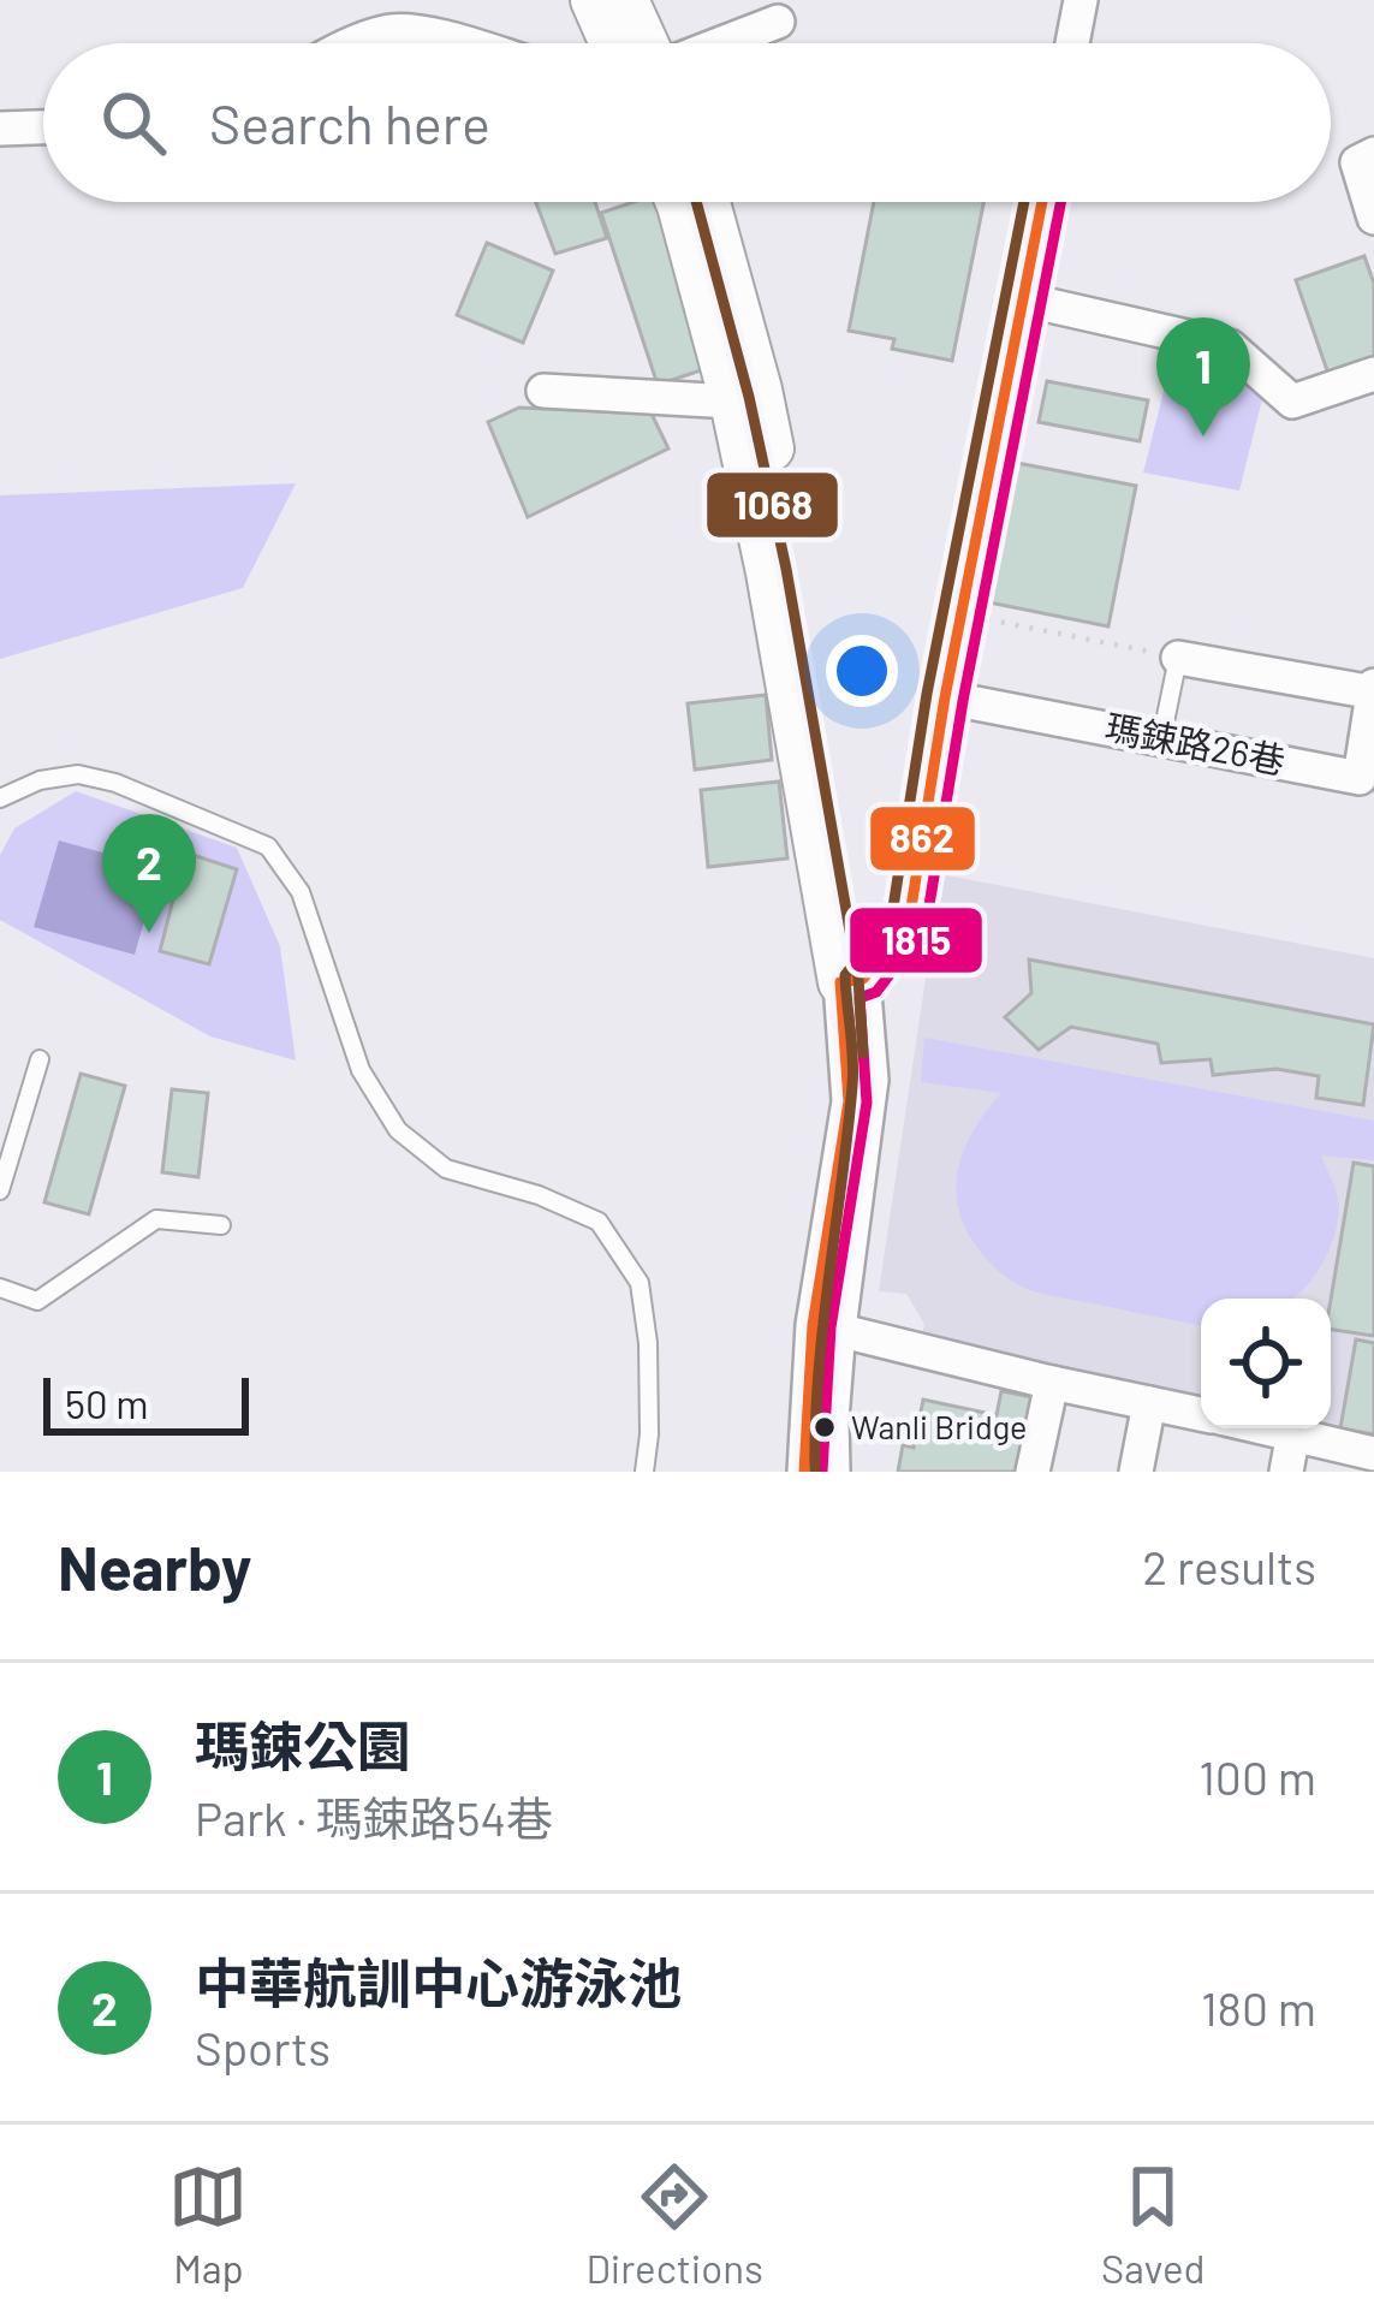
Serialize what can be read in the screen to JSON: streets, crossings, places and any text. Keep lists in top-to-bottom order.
{
  "streets": {
    "street": ["瑪鋉路26巷"]
  },
  "places": ["Wanli Bridge"],
  "lines": ["transit line 862", "transit line 1815", "transit line 1068"],
  "scale_bar": "50 m",
  "page": {
    "search": "Search here",
    "pins": ["1", "2"],
    "scale": "50 m",
    "heading": ["Nearby", "2 results"],
    "list": [
      {
        "mark": "1",
        "name": "瑪鋉公園",
        "note": "Park · 瑪鋉路54巷",
        "value": "100 m"
      },
      {
        "mark": "2",
        "name": "中華航訓中心游泳池",
        "note": "Sports",
        "value": "180 m"
      }
    ],
    "nav": ["Map", "Directions", "Saved"]
  }
}
